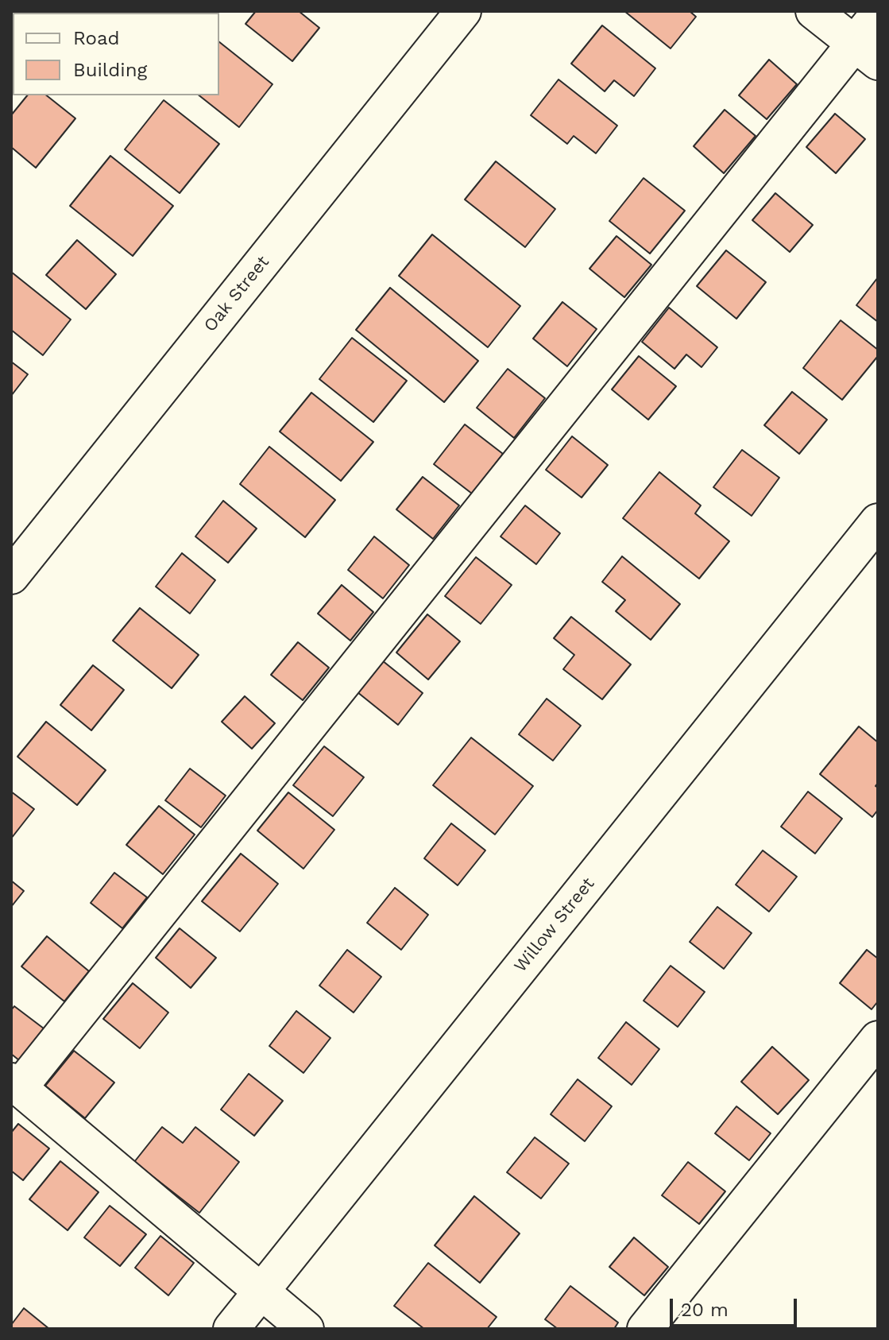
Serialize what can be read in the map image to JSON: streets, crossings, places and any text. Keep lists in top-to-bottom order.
{
  "streets": {
    "street": ["Oak Street", "Willow Street"]
  },
  "legend": ["Road", "Building"],
  "scale_bar": "20 m"
}
